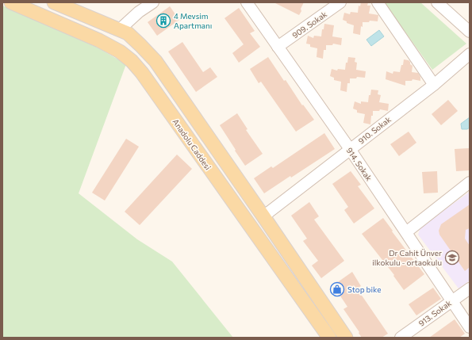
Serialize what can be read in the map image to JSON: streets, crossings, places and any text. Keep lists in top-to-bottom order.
{
  "streets": {
    "main road": ["Anadolu Caddesi"],
    "street": [
      "909. Sokak",
      "910. Sokak",
      "914. Sokak",
      "913. Sokak"
    ]
  },
  "crossings": [
    ["909. Sokak", "914. Sokak"],
    ["910. Sokak", "914. Sokak"],
    ["914. Sokak", "913. Sokak"]
  ],
  "places": {
    "building": ["4 Mevsim Apartmanı"],
    "school or university": ["Dr Cahit Ünver ilkokulu - ortaokulu"],
    "shop": ["Stop bike"]
  }
}
